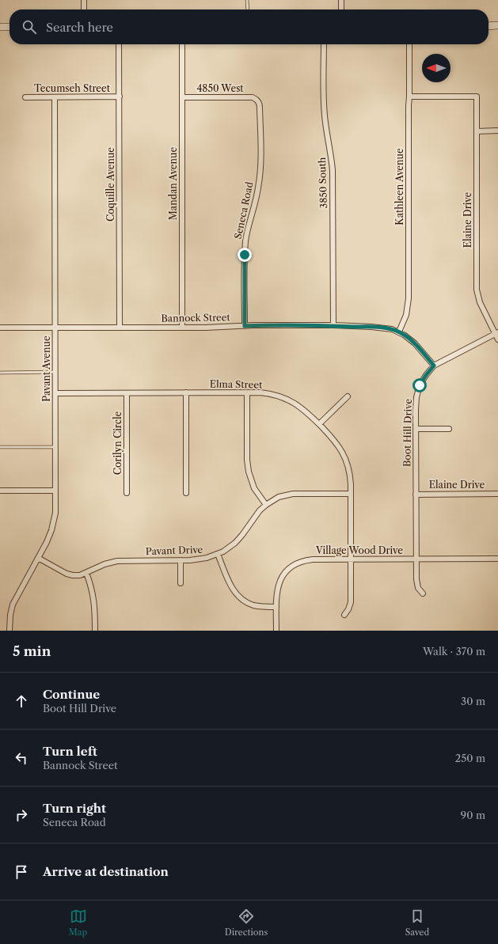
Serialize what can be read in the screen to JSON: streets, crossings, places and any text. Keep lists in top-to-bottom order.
{
  "streets": {
    "street": [
      "Tecumseh Street",
      "4850 West",
      "3850 South",
      "Mandan Avenue",
      "Coquille Avenue",
      "Kathleen Avenue",
      "Seneca Road",
      "Elaine Drive",
      "Bannock Street",
      "Pavant Avenue",
      "Elma Street",
      "Boot Hill Drive",
      "Corilyn Circle",
      "Pavant Drive",
      "Village Wood Drive"
    ]
  },
  "crossings": [
    ["Tecumseh Street", "Coquille Avenue"],
    ["Tecumseh Street", "Pavant Avenue"],
    ["4850 West", "Mandan Avenue"],
    ["4850 West", "Seneca Road"],
    ["3850 South", "Bannock Street"],
    ["Mandan Avenue", "Bannock Street"],
    ["Coquille Avenue", "Bannock Street"],
    ["Kathleen Avenue", "Elaine Drive"],
    ["Kathleen Avenue", "Bannock Street"],
    ["Seneca Road", "Bannock Street"],
    ["Elaine Drive", "Boot Hill Drive"],
    ["Bannock Street", "Pavant Avenue"],
    ["Bannock Street", "Boot Hill Drive"],
    ["Pavant Avenue", "Elma Street"],
    ["Pavant Avenue", "Pavant Drive"],
    ["Elma Street", "Corilyn Circle"],
    ["Elma Street", "Pavant Drive"],
    ["Elma Street", "Village Wood Drive"],
    ["Boot Hill Drive", "Village Wood Drive"]
  ],
  "north": "left",
  "page": {
    "search": "Search here",
    "heading": ["5 min", "Walk · 370 m"],
    "list": [
      ["Continue", "Boot Hill Drive", "30 m"],
      ["Turn left", "Bannock Street", "250 m"],
      ["Turn right", "Seneca Road", "90 m"],
      "Arrive at destination"
    ],
    "nav": ["Map", "Directions", "Saved"]
  }
}
